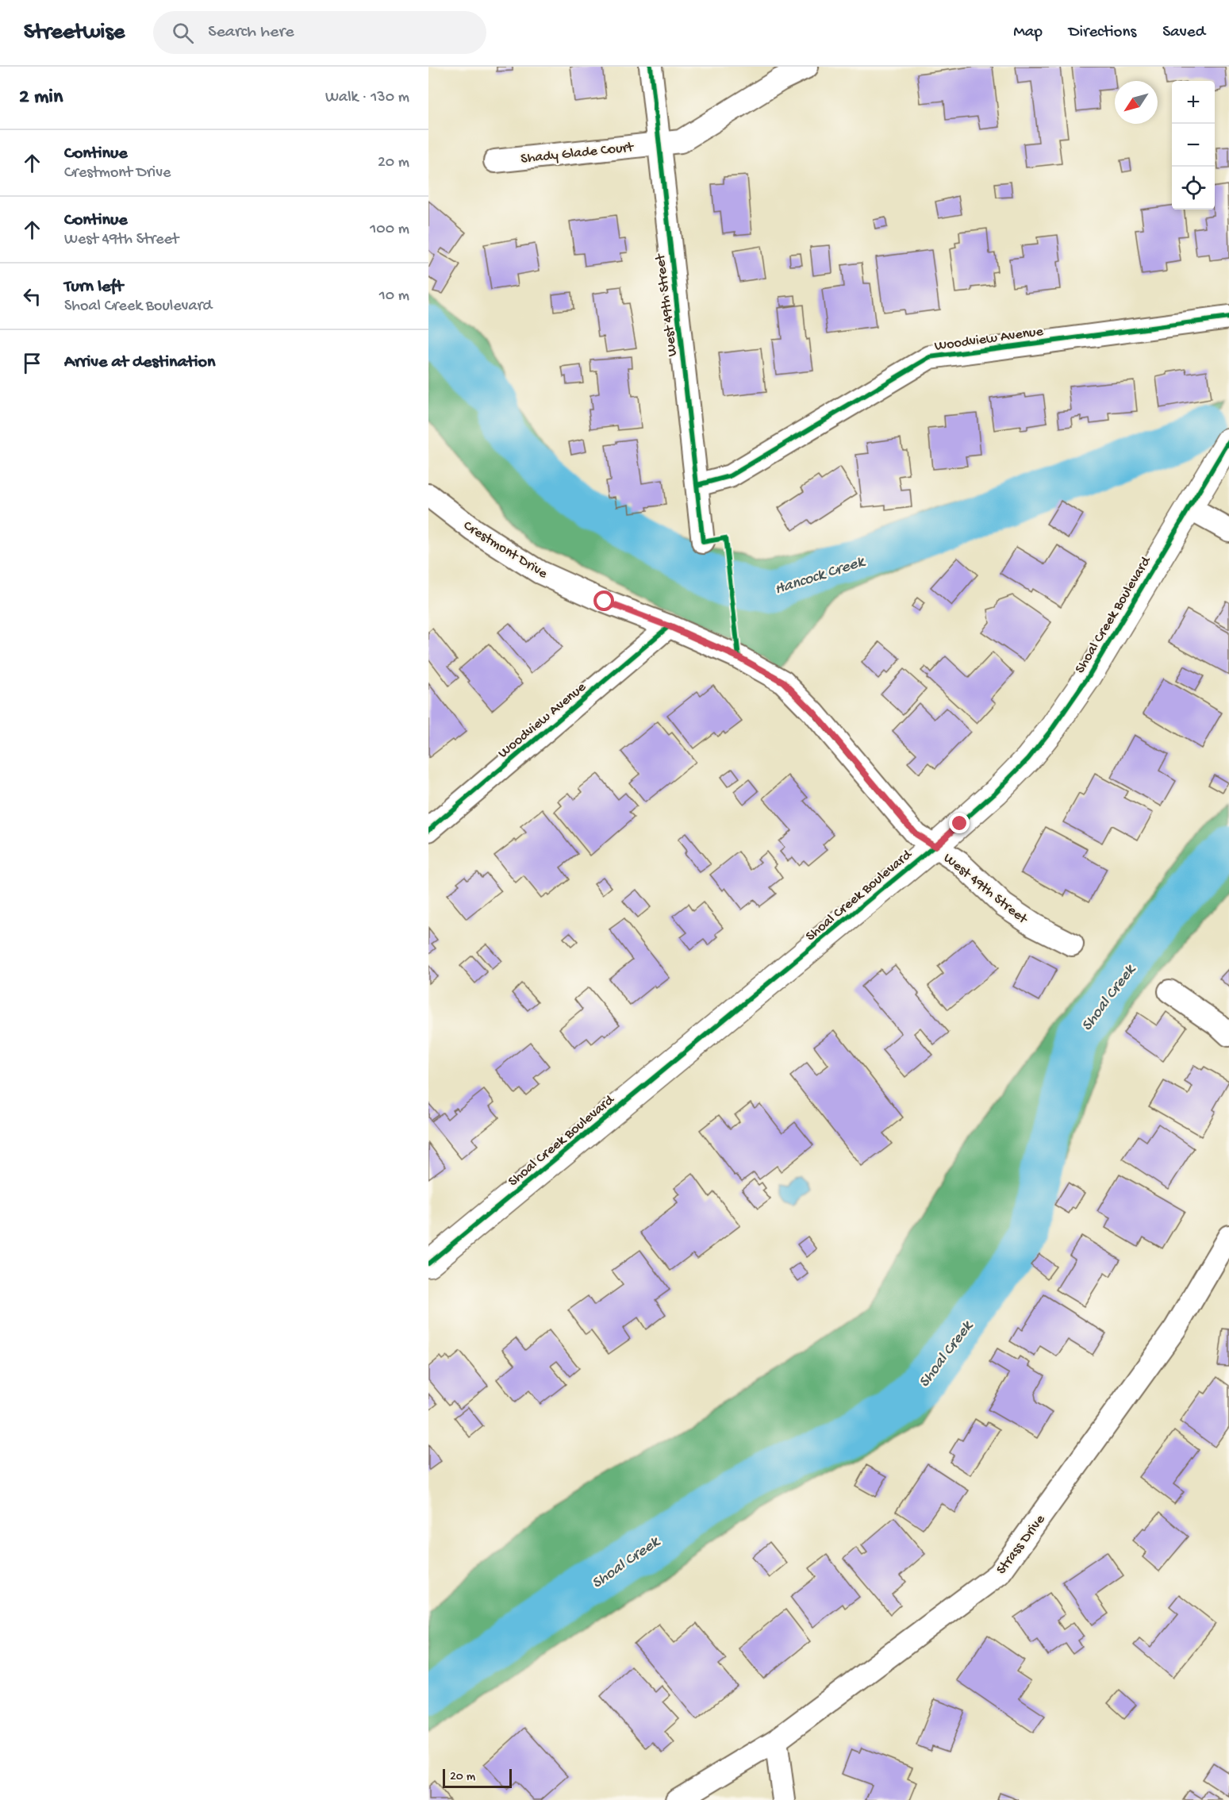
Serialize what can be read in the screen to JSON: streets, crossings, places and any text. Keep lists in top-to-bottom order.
{
  "streets": {
    "street": [
      "Shady Glade Court",
      "West 49th Street",
      "Woodview Avenue",
      "Crestmont Drive",
      "Shoal Creek Boulevard",
      "Strass Drive"
    ]
  },
  "crossings": [
    ["Shady Glade Court", "West 49th Street"],
    ["West 49th Street", "Woodview Avenue"],
    ["West 49th Street", "Crestmont Drive"],
    ["West 49th Street", "Shoal Creek Boulevard"],
    ["Woodview Avenue", "Crestmont Drive"]
  ],
  "water": ["Hancock Creek", "Shoal Creek"],
  "scale_bar": "20 m",
  "north": "bottom left",
  "page": {
    "header": "Streetwise",
    "search": "Search here",
    "nav": ["Map", "Directions", "Saved"],
    "heading": ["2 min", "Walk · 130 m"],
    "map_buttons": ["+", "−"],
    "list": [
      ["Continue", "Crestmont Drive", "20 m"],
      ["Continue", "West 49th Street", "100 m"],
      ["Turn left", "Shoal Creek Boulevard", "10 m"],
      "Arrive at destination"
    ],
    "scale": "20 m"
  }
}
